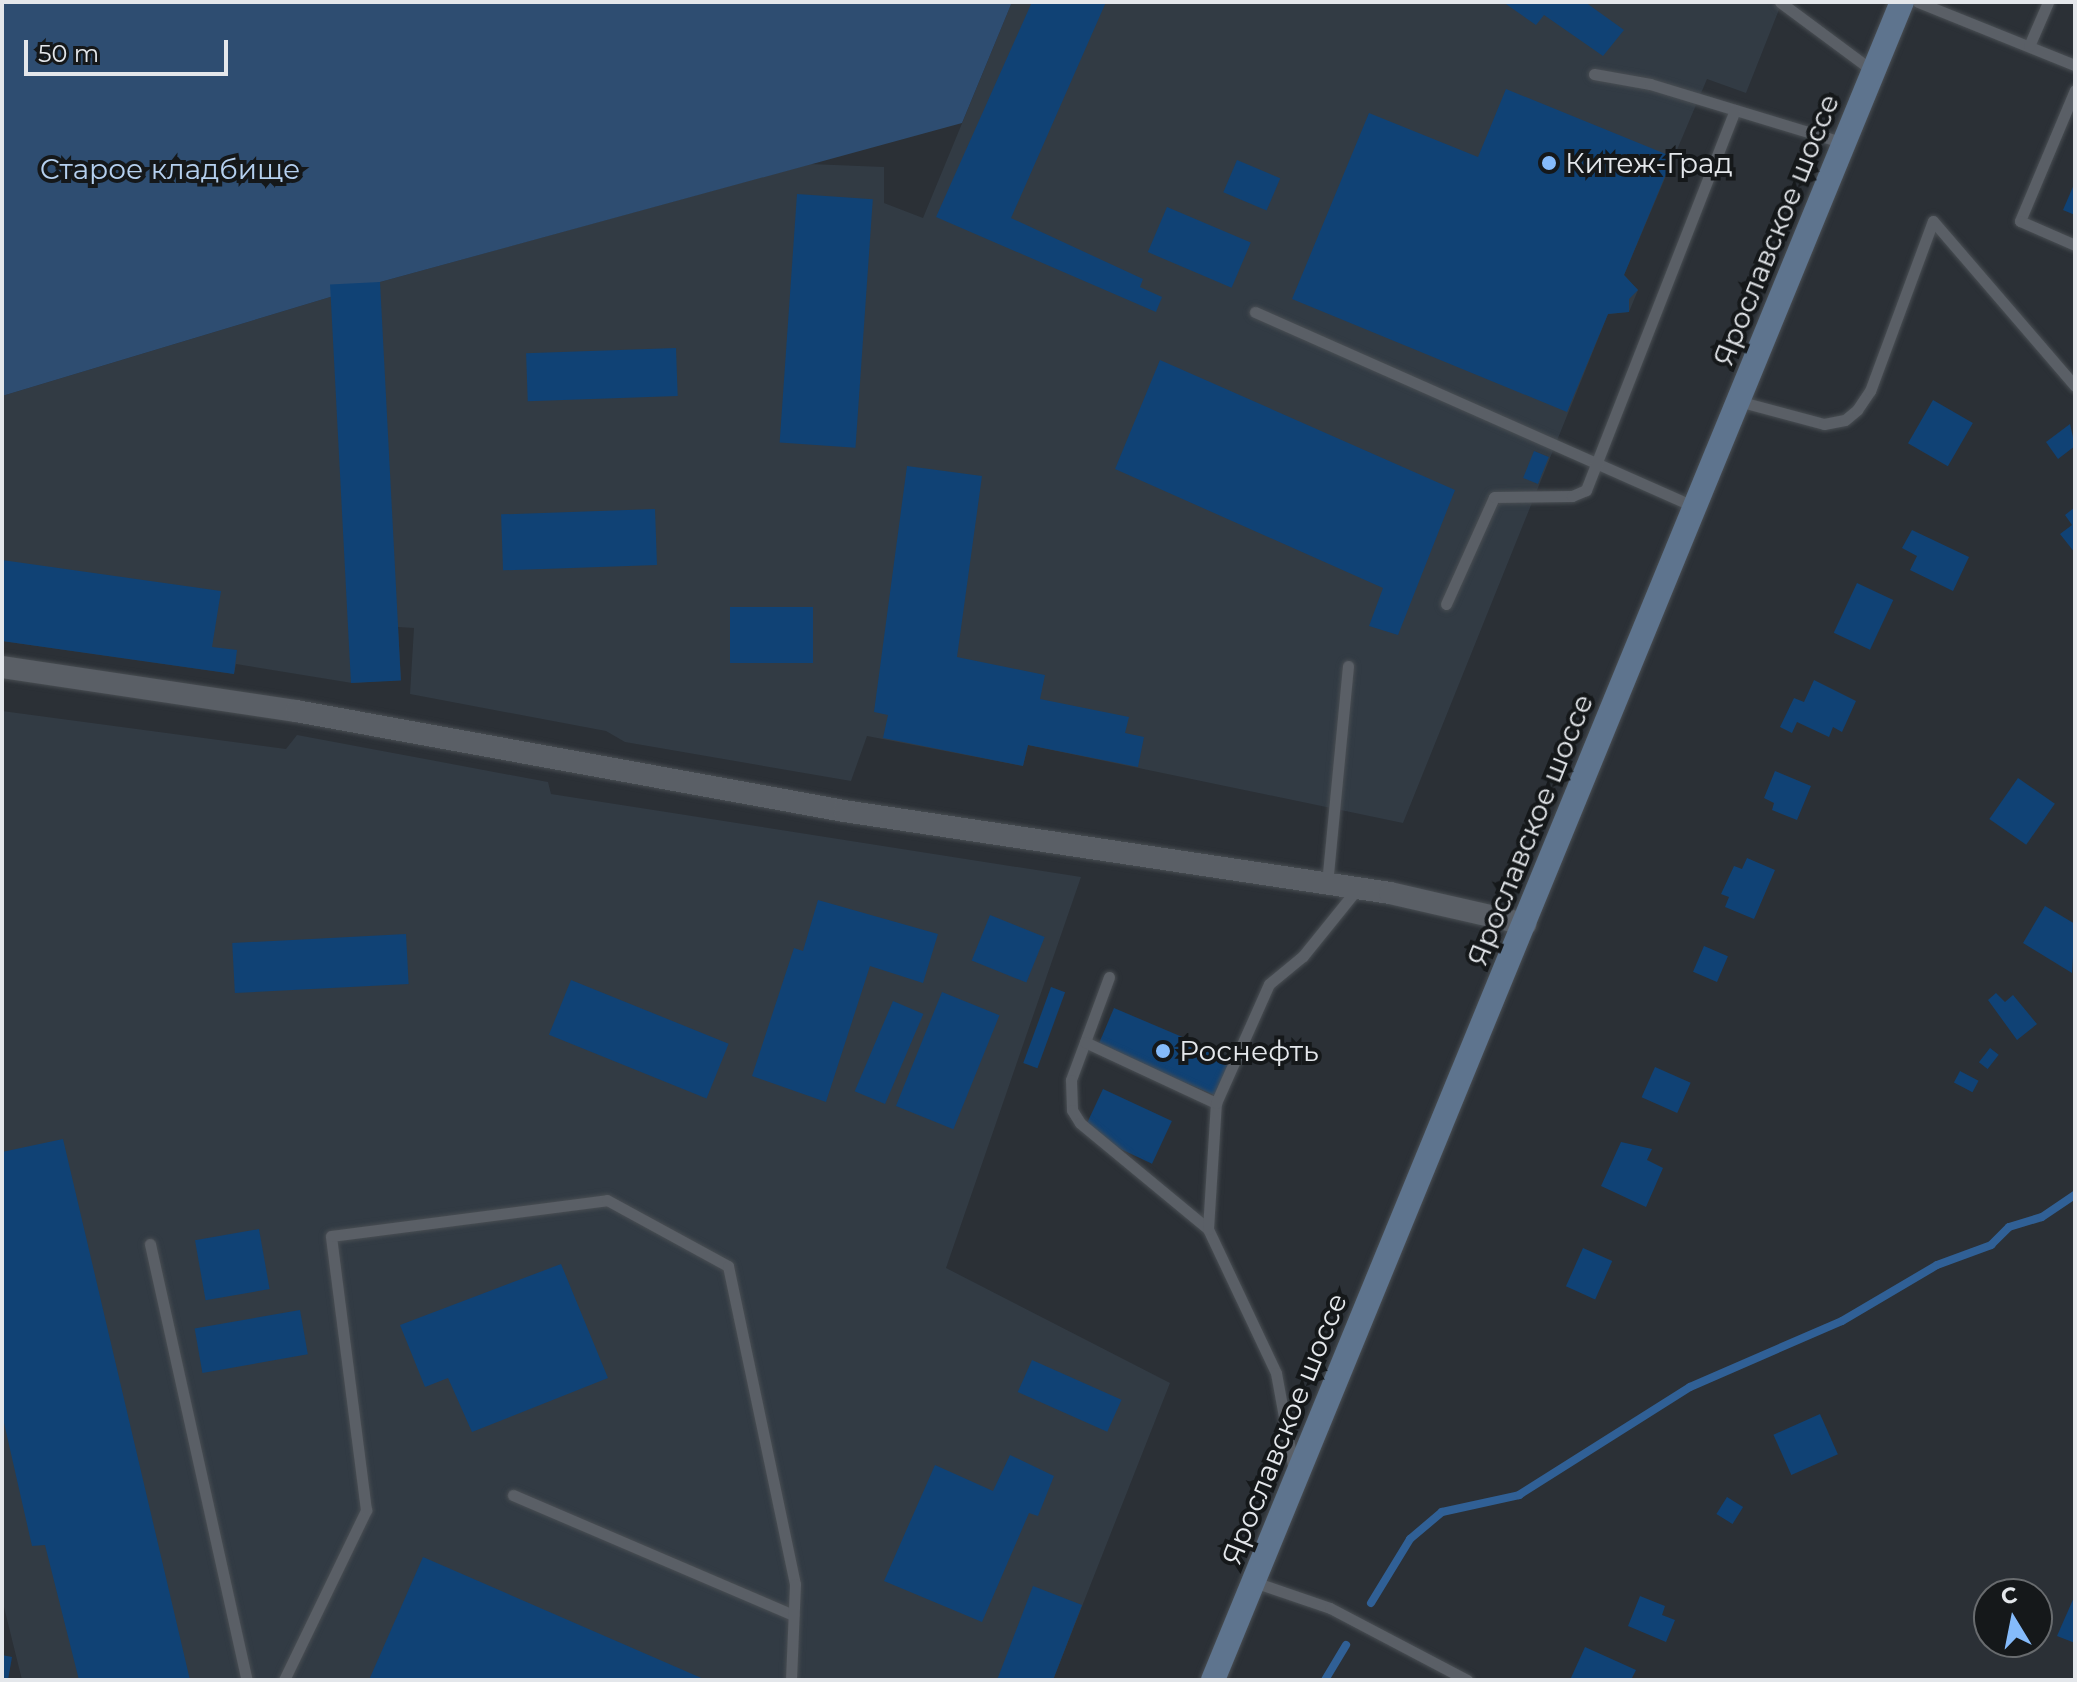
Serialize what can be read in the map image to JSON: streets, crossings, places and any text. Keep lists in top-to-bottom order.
{
  "streets": {
    "main road": ["Ярославское шоссе"]
  },
  "parks": ["Старое кладбище"],
  "places": ["Китеж-Град", "Роснефть"],
  "scale_bar": "50 m",
  "north": "top"
}
